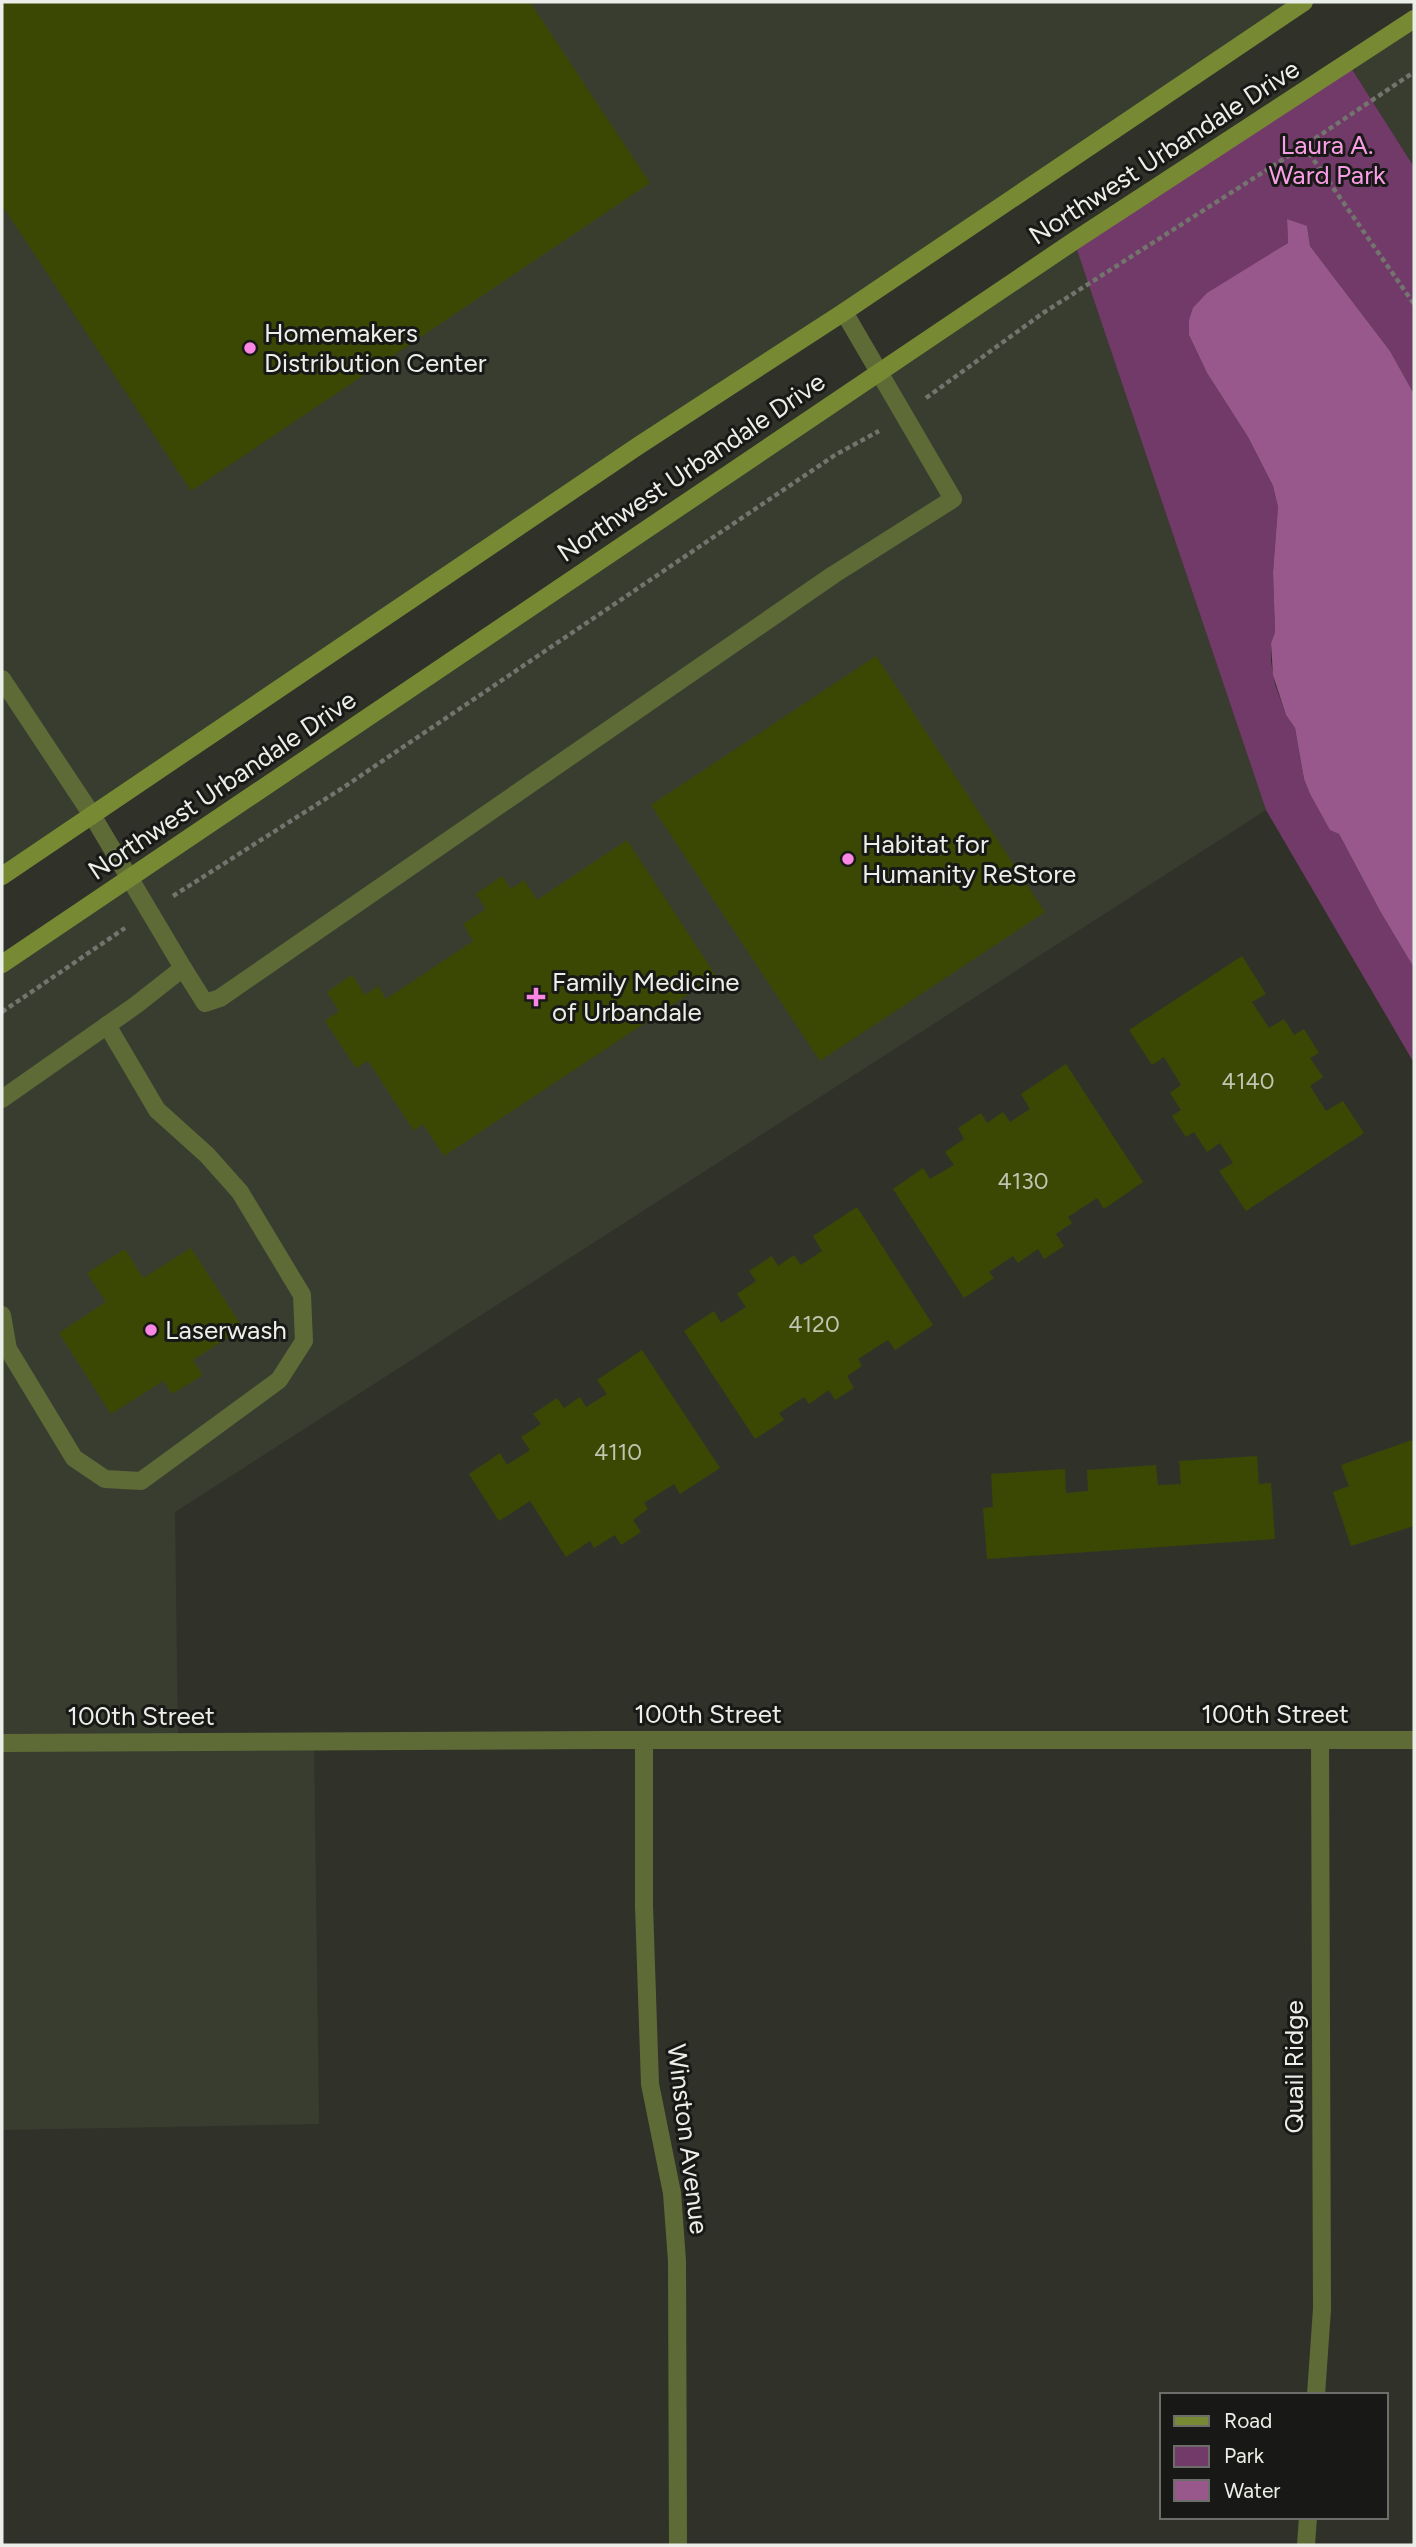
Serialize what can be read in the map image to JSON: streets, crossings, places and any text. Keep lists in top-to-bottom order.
{
  "streets": {
    "main road": ["Northwest Urbandale Drive"],
    "street": ["100th Street", "Quail Ridge", "Winston Avenue"]
  },
  "crossings": [
    ["100th Street", "Quail Ridge"],
    ["100th Street", "Winston Avenue"]
  ],
  "parks": ["Laura A. Ward Park"],
  "places": {
    "other": ["Homemakers Distribution Center", "Habitat for Humanity ReStore", "Laserwash"],
    "health": ["Family Medicine of Urbandale"]
  },
  "house_numbers": [
    "4140",
    "4130",
    "4120",
    "4110"
  ],
  "legend": ["Road", "Park", "Water"]
}
